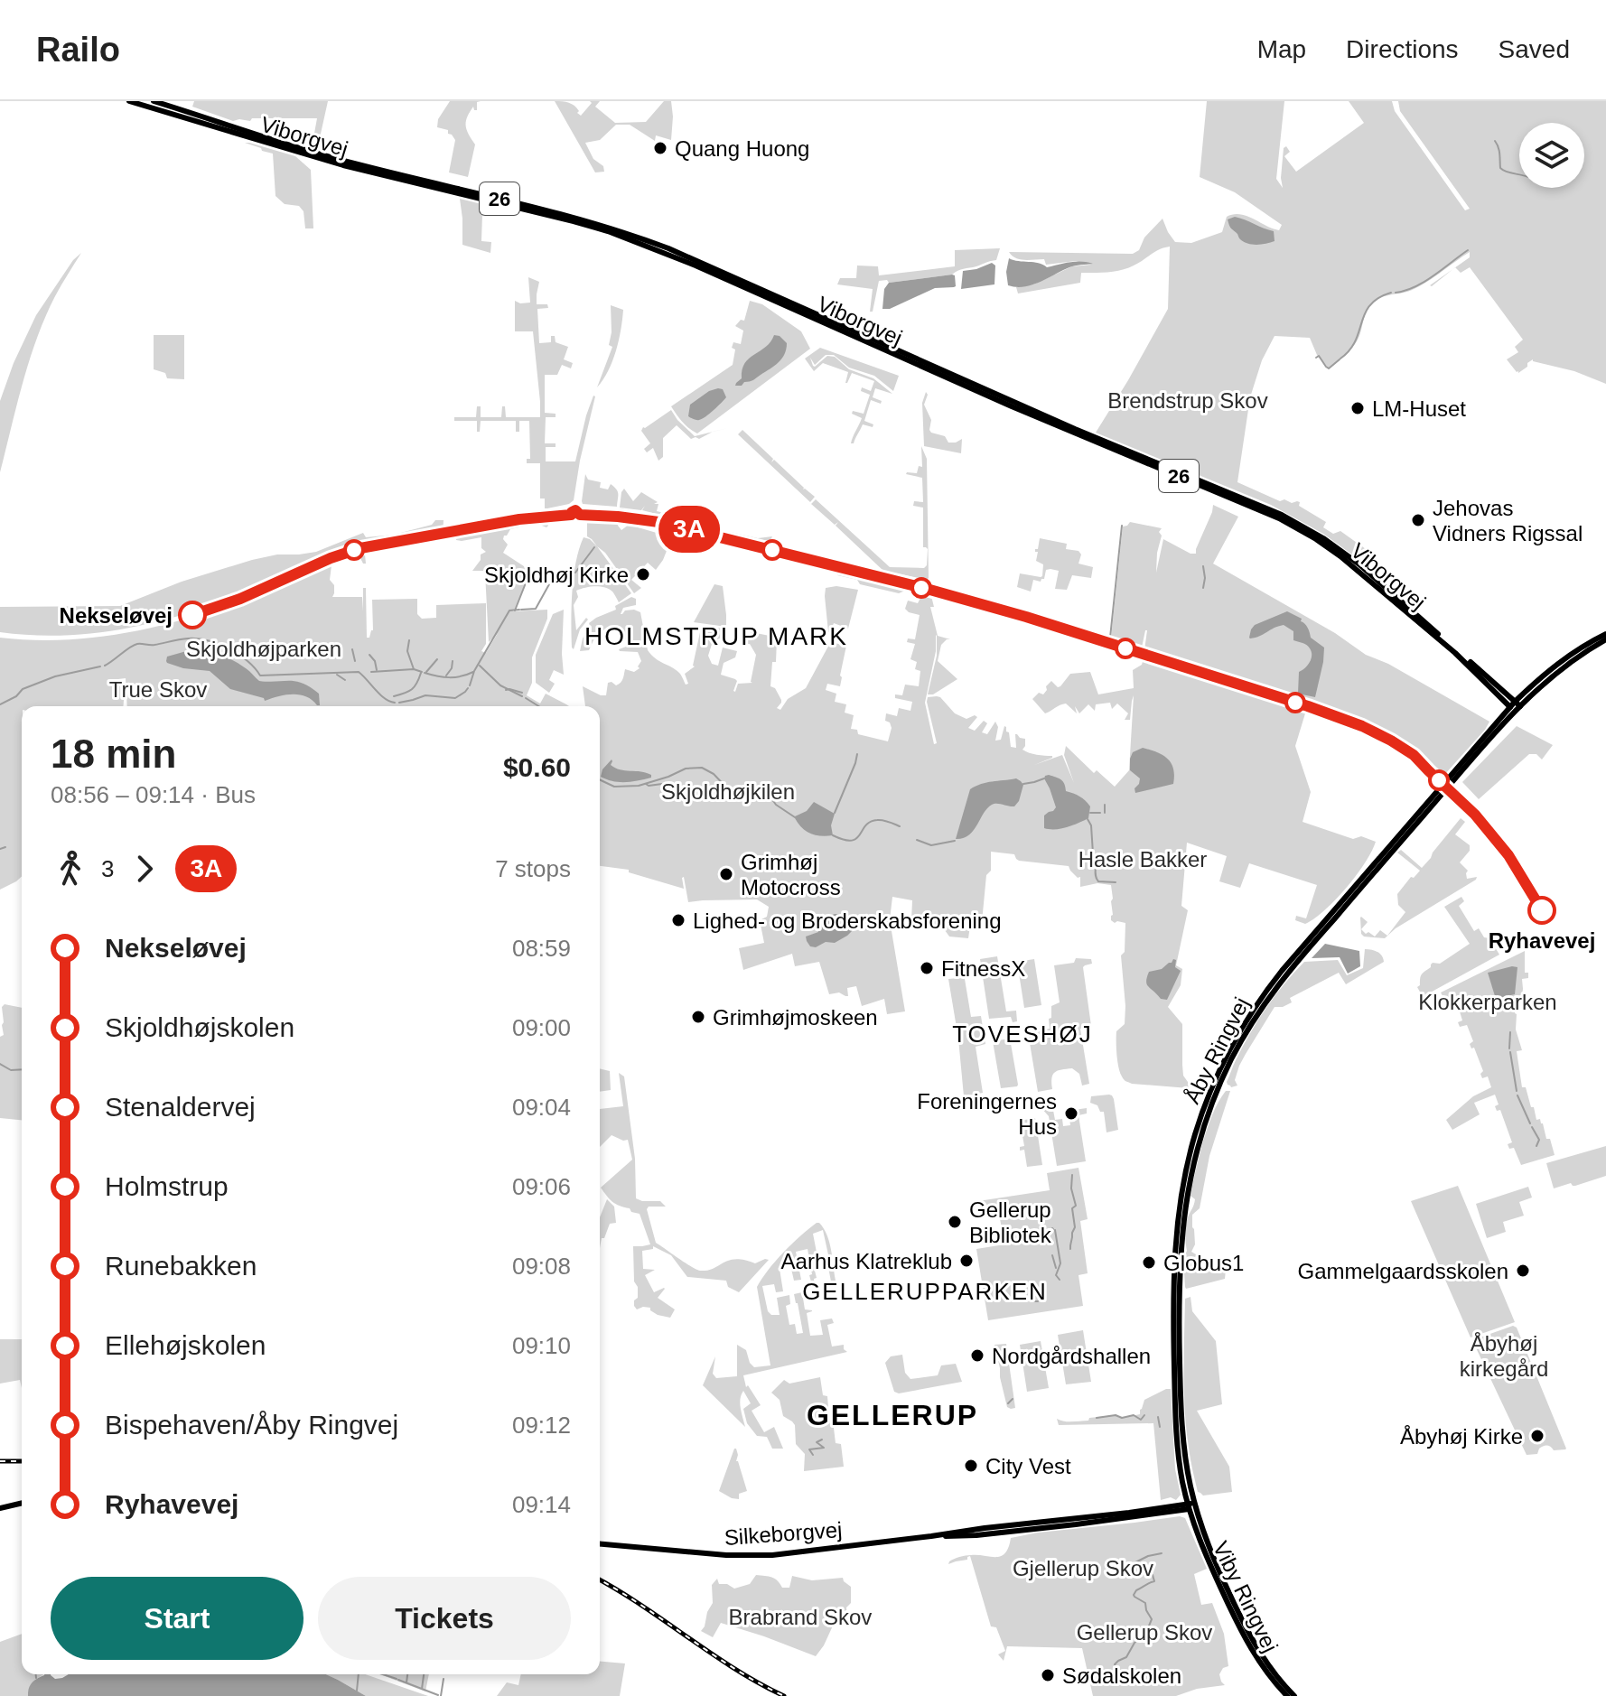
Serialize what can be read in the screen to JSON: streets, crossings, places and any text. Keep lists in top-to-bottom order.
{
  "streets": {
    "main road": [
      "Viborgvej",
      "26",
      "Åby Ringvej",
      "Silkeborgvej",
      "Viby Ringvej"
    ]
  },
  "crossings": [
    ["Viborgvej", "Åby Ringvej"],
    ["Åby Ringvej", "Silkeborgvej"],
    ["Åby Ringvej", "Viby Ringvej"],
    ["Silkeborgvej", "Viby Ringvej"]
  ],
  "districts": [
    "HOLMSTRUP MARK",
    "TOVESHØJ",
    "GELLERUPPARKEN",
    "GELLERUP"
  ],
  "parks": [
    "Brendstrup Skov",
    "Skjoldhøjparken",
    "True Skov",
    "Skjoldhøjkilen",
    "Hasle Bakker",
    "Klokkerparken",
    "Åbyhøj kirkegård",
    "Gjellerup Skov",
    "Brabrand Skov",
    "Gellerup Skov"
  ],
  "places": [
    "Quang Huong",
    "LM-Huset",
    "Jehovas Vidners Rigssal",
    "Skjoldhøj Kirke",
    "Nekseløvej",
    "Grimhøj Motocross",
    "Ryhavevej",
    "Lighed- og Broderskabsforening",
    "FitnessX",
    "Grimhøjmoskeen",
    "Foreningernes Hus",
    "Gellerup Bibliotek",
    "Aarhus Klatreklub",
    "Globus1",
    "Gammelgaardsskolen",
    "Nordgårdshallen",
    "Åbyhøj Kirke",
    "City Vest",
    "Sødalskolen"
  ],
  "lines": ["bus line 3A"],
  "page": {
    "header": "Railo",
    "nav": ["Map", "Directions", "Saved"],
    "on_map": "3A",
    "heading": ["18 min", "08:56 – 09:14 · Bus", "$0.60"],
    "legs": ["3", "3A", "7 stops"],
    "list": [
      {
        "name": "Nekseløvej",
        "value": "08:59"
      },
      {
        "name": "Skjoldhøjskolen",
        "value": "09:00"
      },
      {
        "name": "Stenaldervej",
        "value": "09:04"
      },
      {
        "name": "Holmstrup",
        "value": "09:06"
      },
      {
        "name": "Runebakken",
        "value": "09:08"
      },
      {
        "name": "Ellehøjskolen",
        "value": "09:10"
      },
      {
        "name": "Bispehaven/Åby Ringvej",
        "value": "09:12"
      },
      {
        "name": "Ryhavevej",
        "value": "09:14"
      }
    ],
    "buttons": ["Start", "Tickets"]
  }
}
